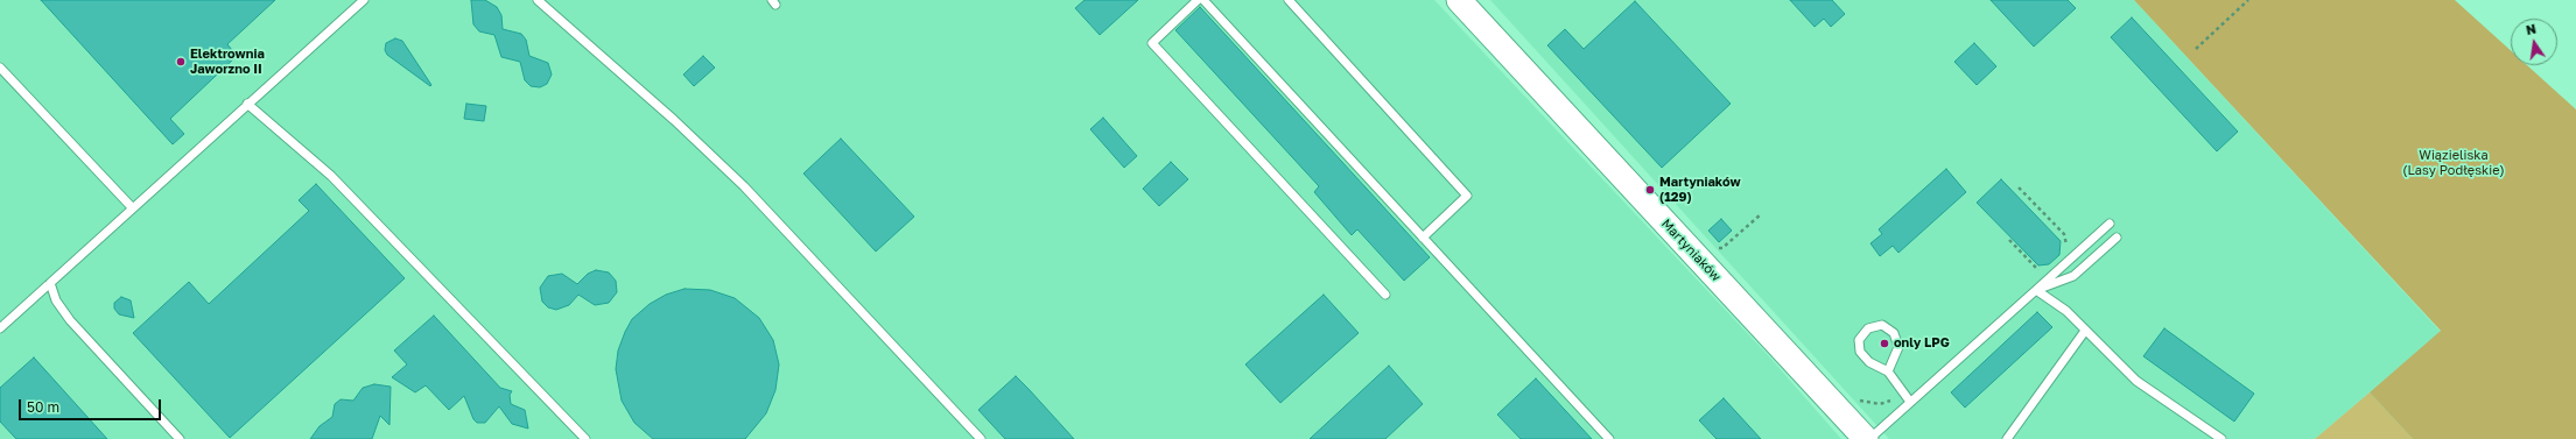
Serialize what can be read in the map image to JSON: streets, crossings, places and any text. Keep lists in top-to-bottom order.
{
  "streets": {
    "main road": ["Martyniaków"]
  },
  "parks": ["Wiązieliska (Lasy Podłęskie)"],
  "places": ["Elektrownia Jaworzno II", "Martyniaków (129)", "only LPG"],
  "scale_bar": "50 m",
  "north": "top"
}
